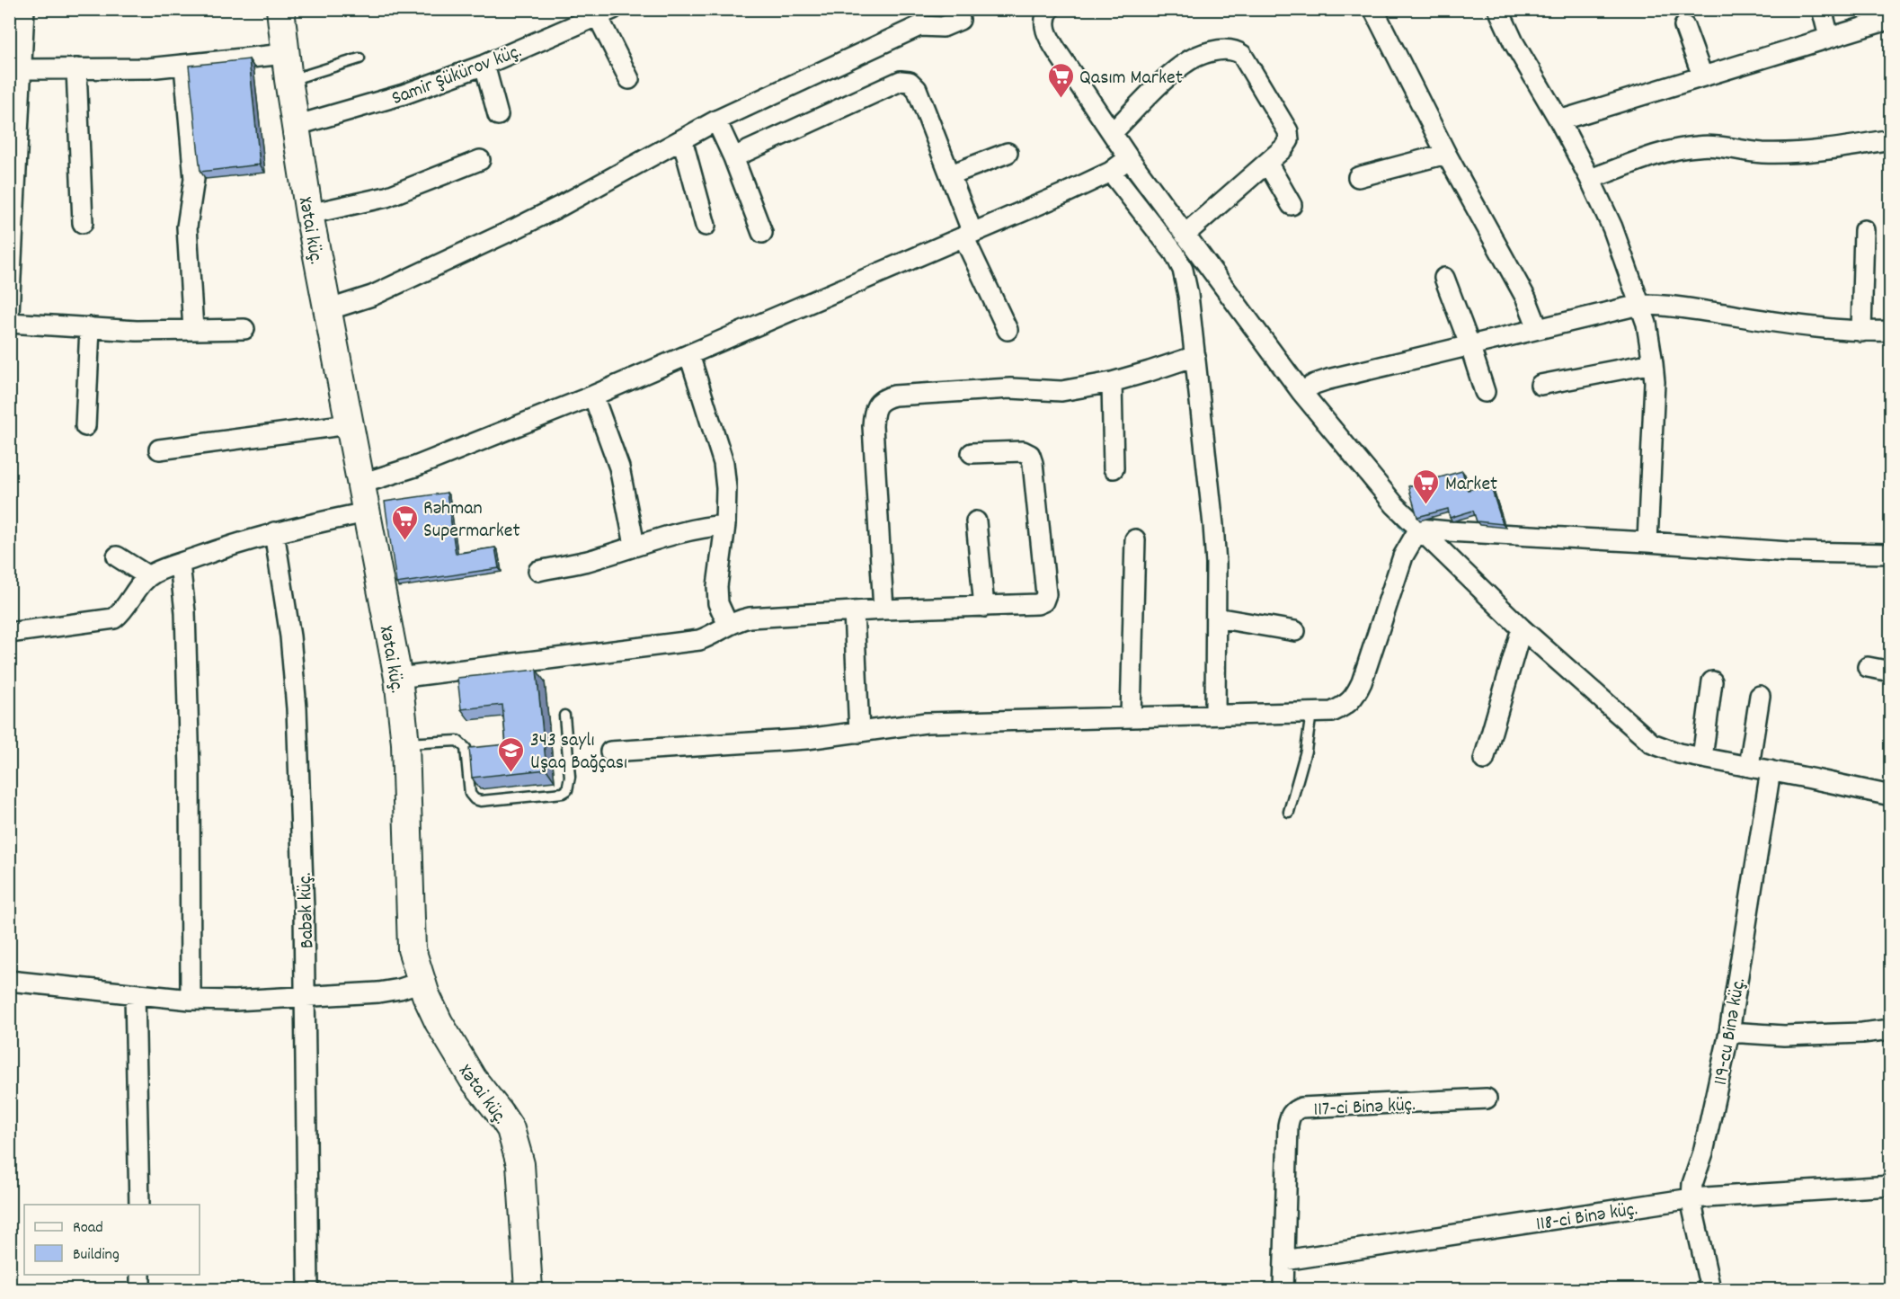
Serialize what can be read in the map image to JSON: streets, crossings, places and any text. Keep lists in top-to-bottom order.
{
  "streets": {
    "street": [
      "Samir Şükürov küç.",
      "Xətai küç.",
      "Babək küç.",
      "119-cu Binə küç.",
      "117-ci Binə küç.",
      "118-ci Binə küç."
    ]
  },
  "crossings": [
    ["Samir Şükürov küç.", "Xətai küç."],
    ["119-cu Binə küç.", "118-ci Binə küç."],
    ["117-ci Binə küç.", "118-ci Binə küç."]
  ],
  "places": {
    "supermarket": ["Qasım Market", "Market", "Rəhman Supermarket"],
    "school or university": ["343 saylı Uşaq Bağçası"]
  },
  "legend": ["Road", "Building"]
}
